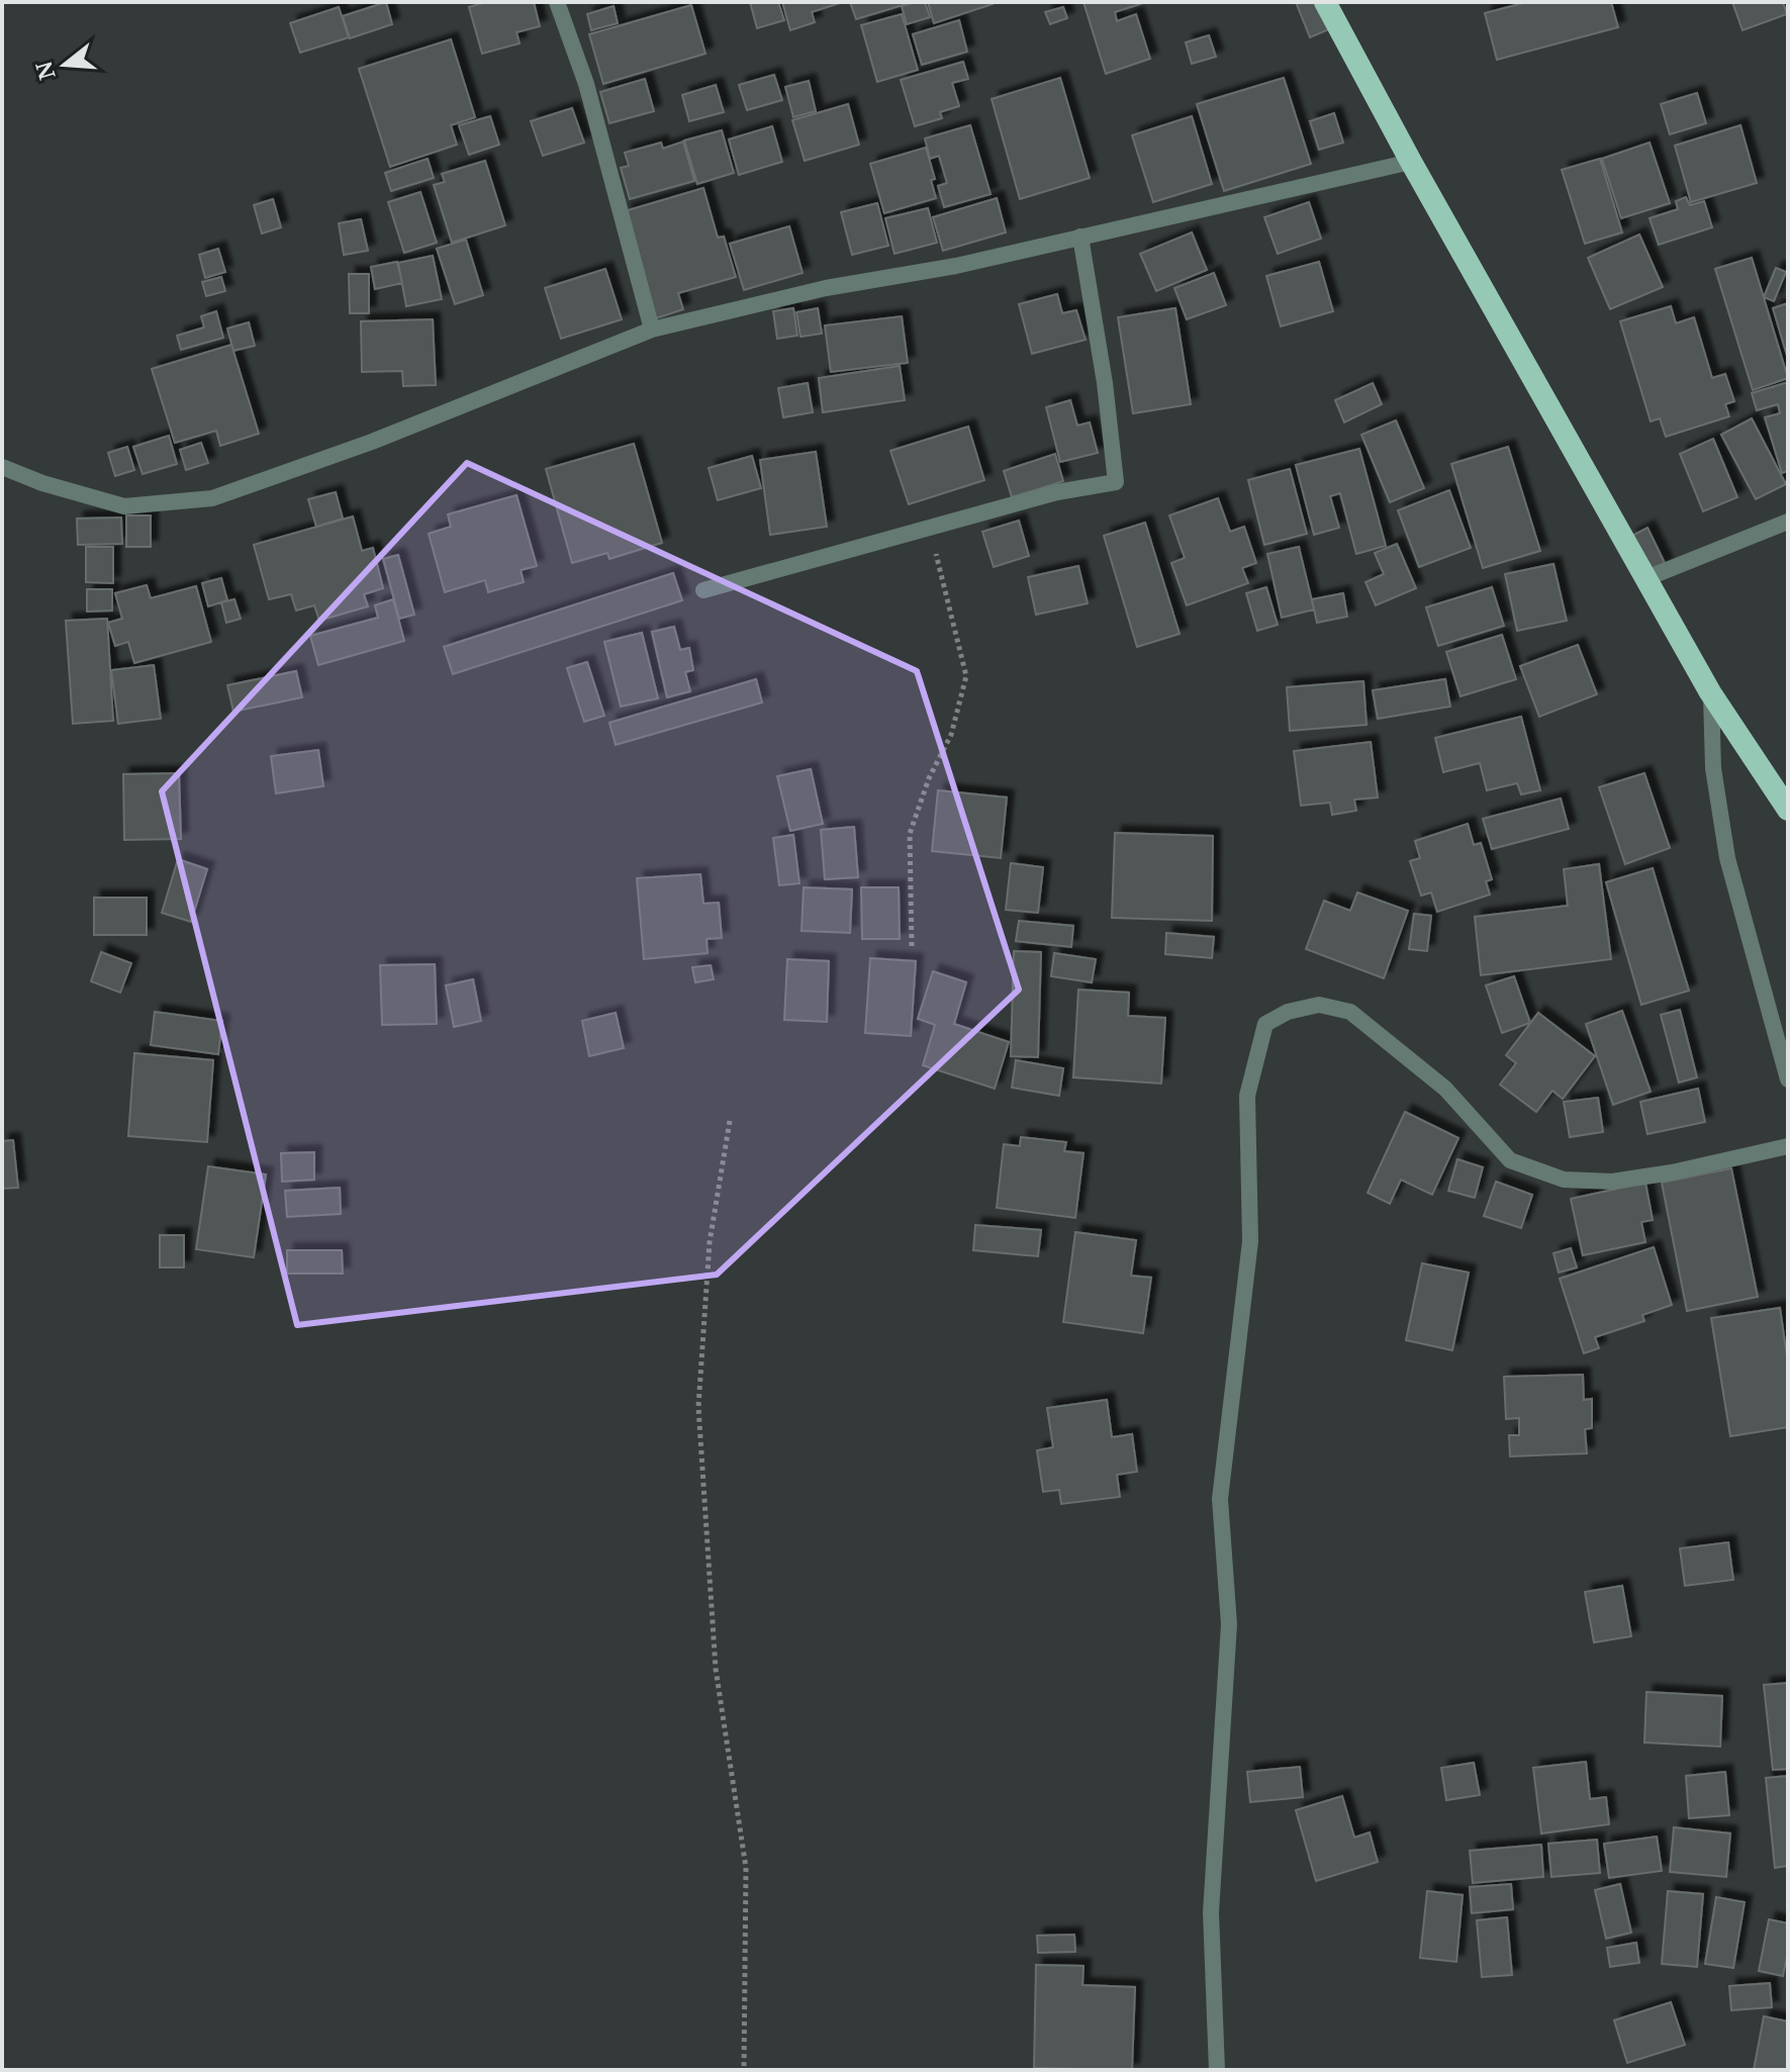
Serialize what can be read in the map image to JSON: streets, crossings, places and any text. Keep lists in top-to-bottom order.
{
  "north": "left"
}
